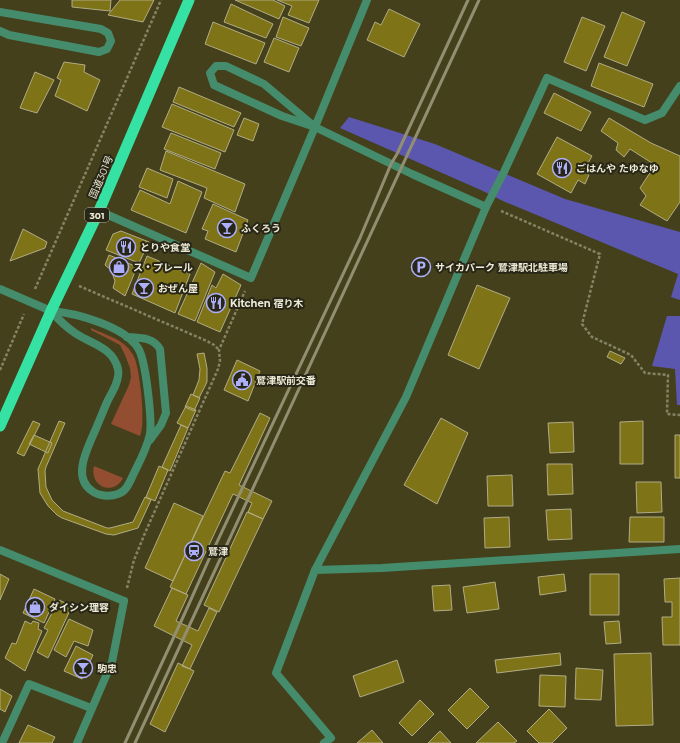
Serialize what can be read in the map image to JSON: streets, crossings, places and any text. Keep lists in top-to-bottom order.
{
  "streets": {
    "highway": ["国道301号", "301"]
  },
  "places": {
    "restaurant": ["ごはんや たゆなゆ", "とりや食堂", "Kitchen 宿り木"],
    "bar": ["ふくろう", "おぜん屋", "駒忠"],
    "shop": ["ス・プレール", "ダイシン理容"],
    "parking": ["サイカパーク 鷲津駅北駐車場"],
    "public building": ["鷲津駅前交番"],
    "station": ["鷲津"]
  }
}
